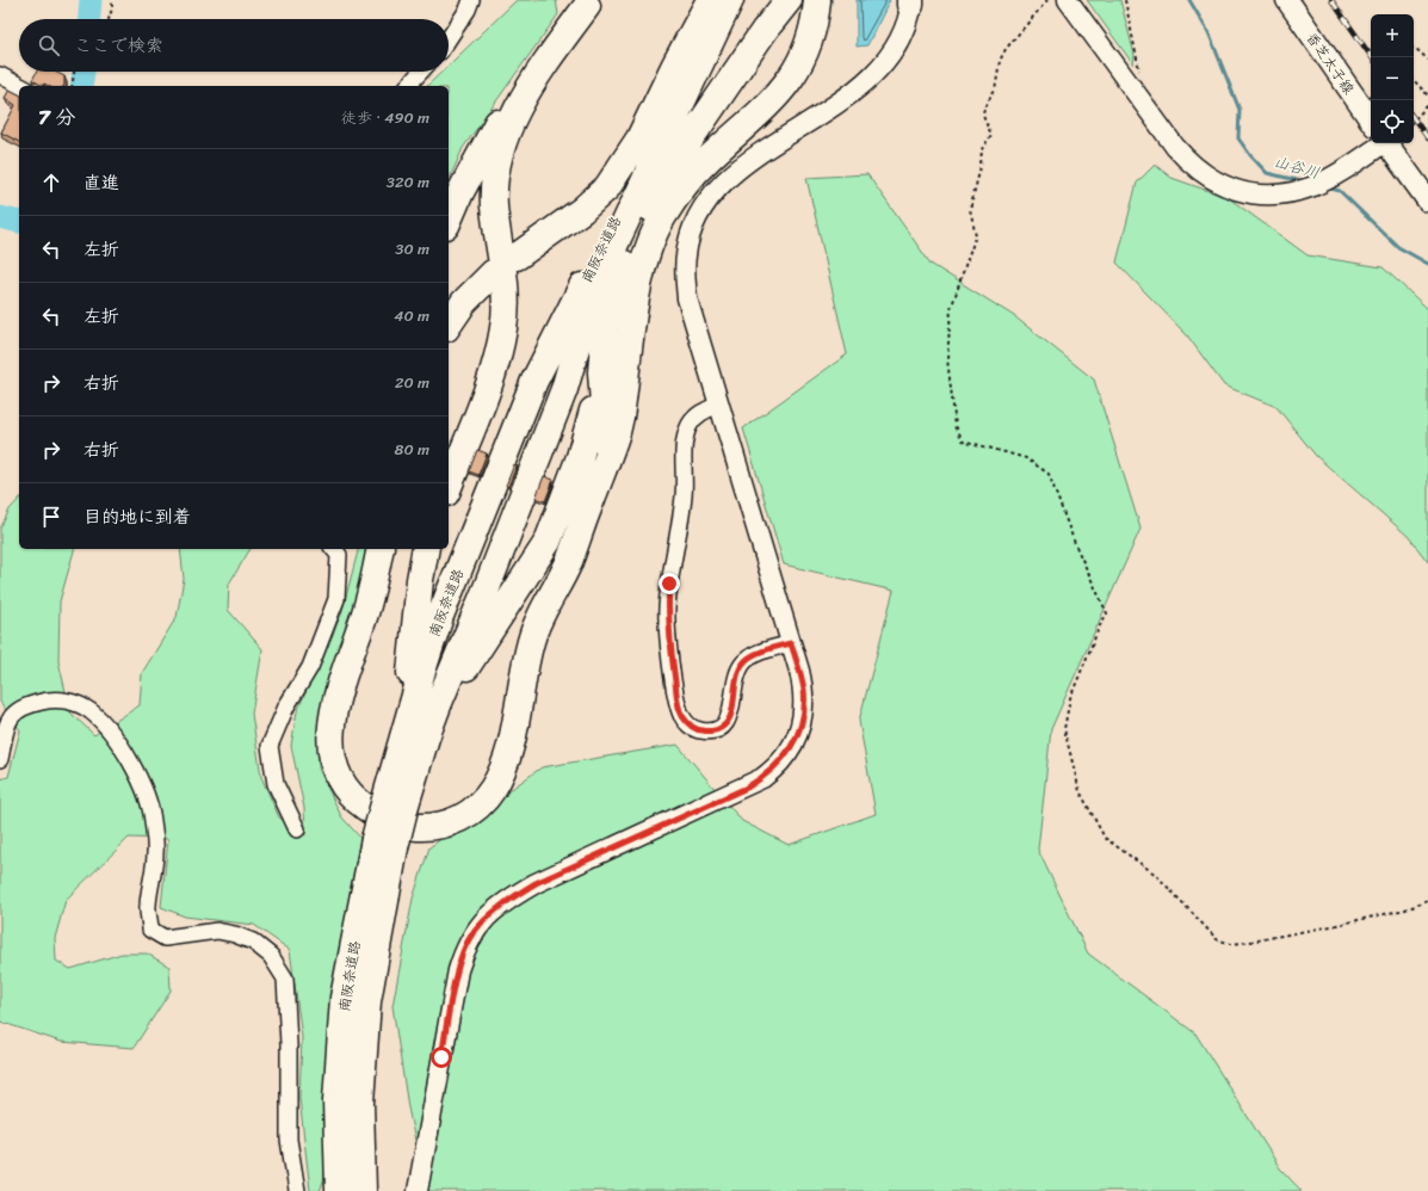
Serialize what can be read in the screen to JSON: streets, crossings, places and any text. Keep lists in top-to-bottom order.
{
  "streets": {
    "highway": ["南阪奈道路"],
    "main road": ["香芝太子線"]
  },
  "water": ["山谷川"],
  "page": {
    "map_buttons": ["+", "−"],
    "search": "ここで検索",
    "heading": ["7 分", "徒歩 · 490 m"],
    "list": [
      ["直進", "320 m"],
      ["左折", "30 m"],
      ["左折", "40 m"],
      ["右折", "20 m"],
      ["右折", "80 m"],
      "目的地に到着"
    ]
  }
}
